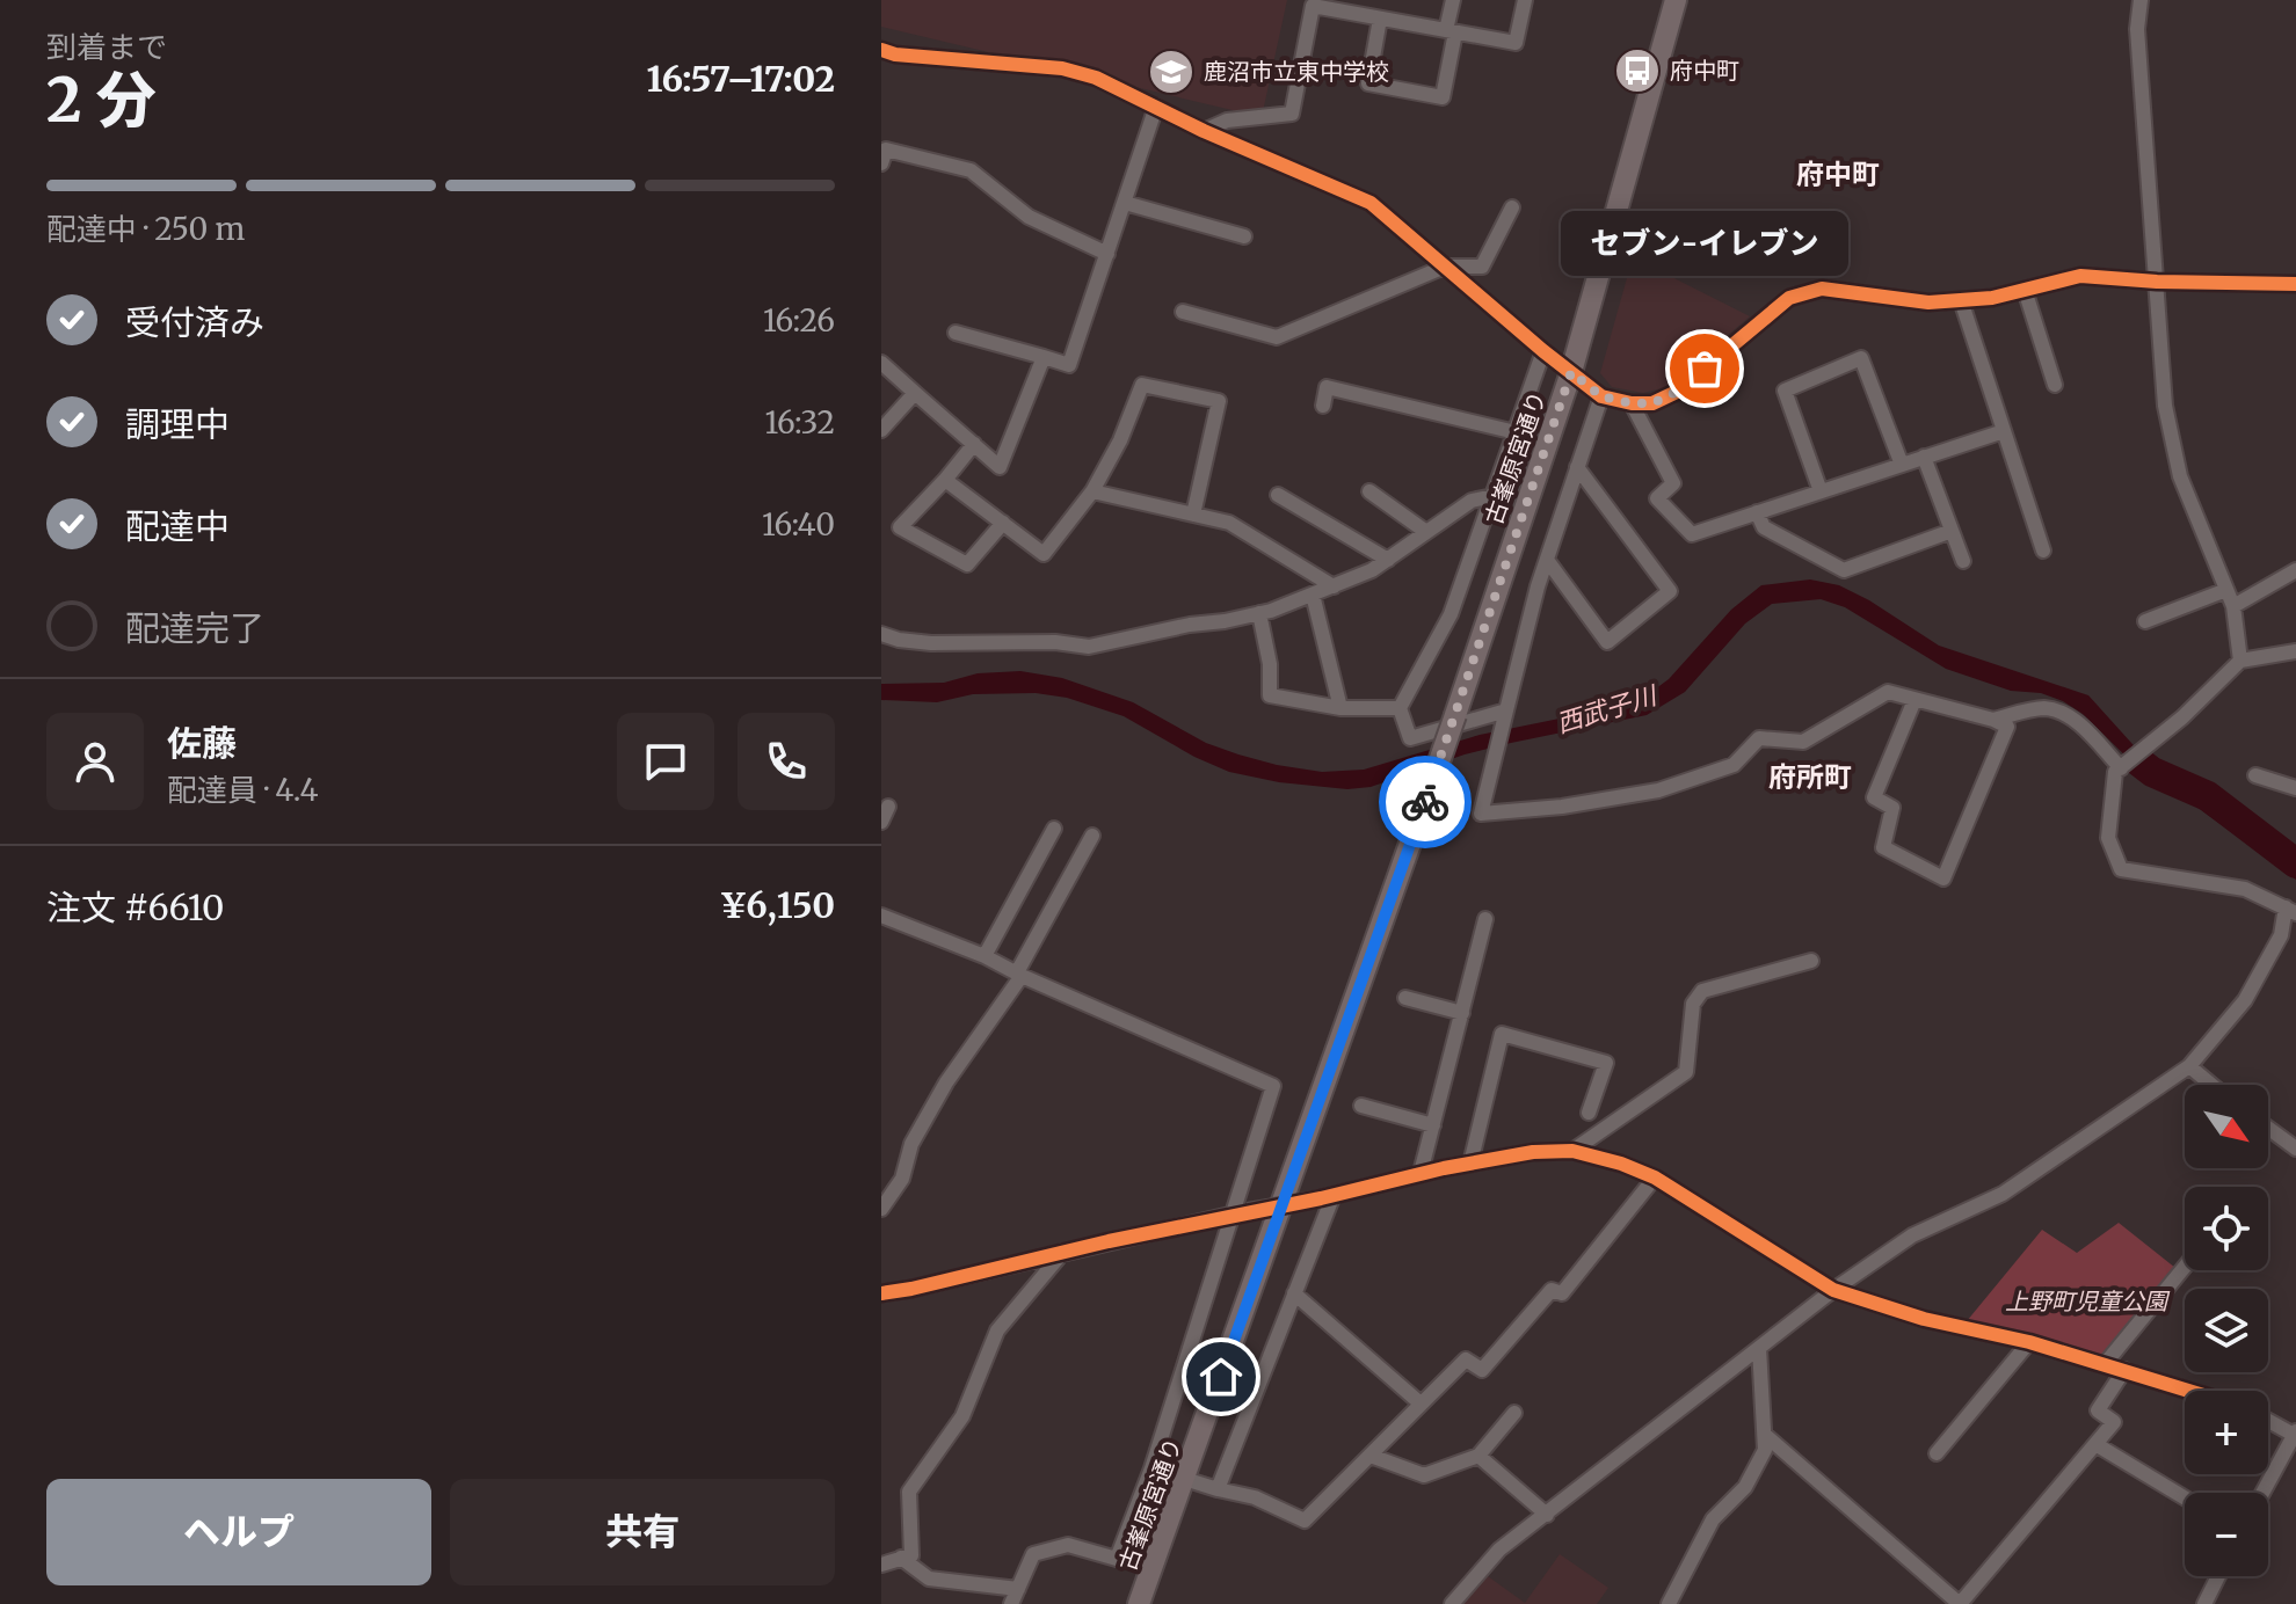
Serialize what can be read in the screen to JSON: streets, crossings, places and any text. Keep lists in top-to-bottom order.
{
  "streets": {
    "main road": ["古峯原宮通り"]
  },
  "districts": ["府中町", "府所町"],
  "water": ["西武子川"],
  "parks": ["上野町児童公園"],
  "places": {
    "bus stop": ["府中町"],
    "school or university": ["鹿沼市立東中学校"],
    "other": ["セブン-イレブン"]
  },
  "north": "bottom right",
  "page": {
    "heading": ["2 分", "到着まで", "16:57–17:02"],
    "panel": [
      "佐藤",
      "配達員 · 4.4",
      "注文 #6610",
      "¥6,150"
    ],
    "bar": "配達中 · 250 m",
    "bubble": "セブン-イレブン",
    "list": [
      ["受付済み", "16:26"],
      ["調理中", "16:32"],
      ["配達中", "16:40"],
      "配達完了"
    ],
    "map_buttons": ["+", "−"],
    "buttons": ["ヘルプ", "共有"]
  }
}
